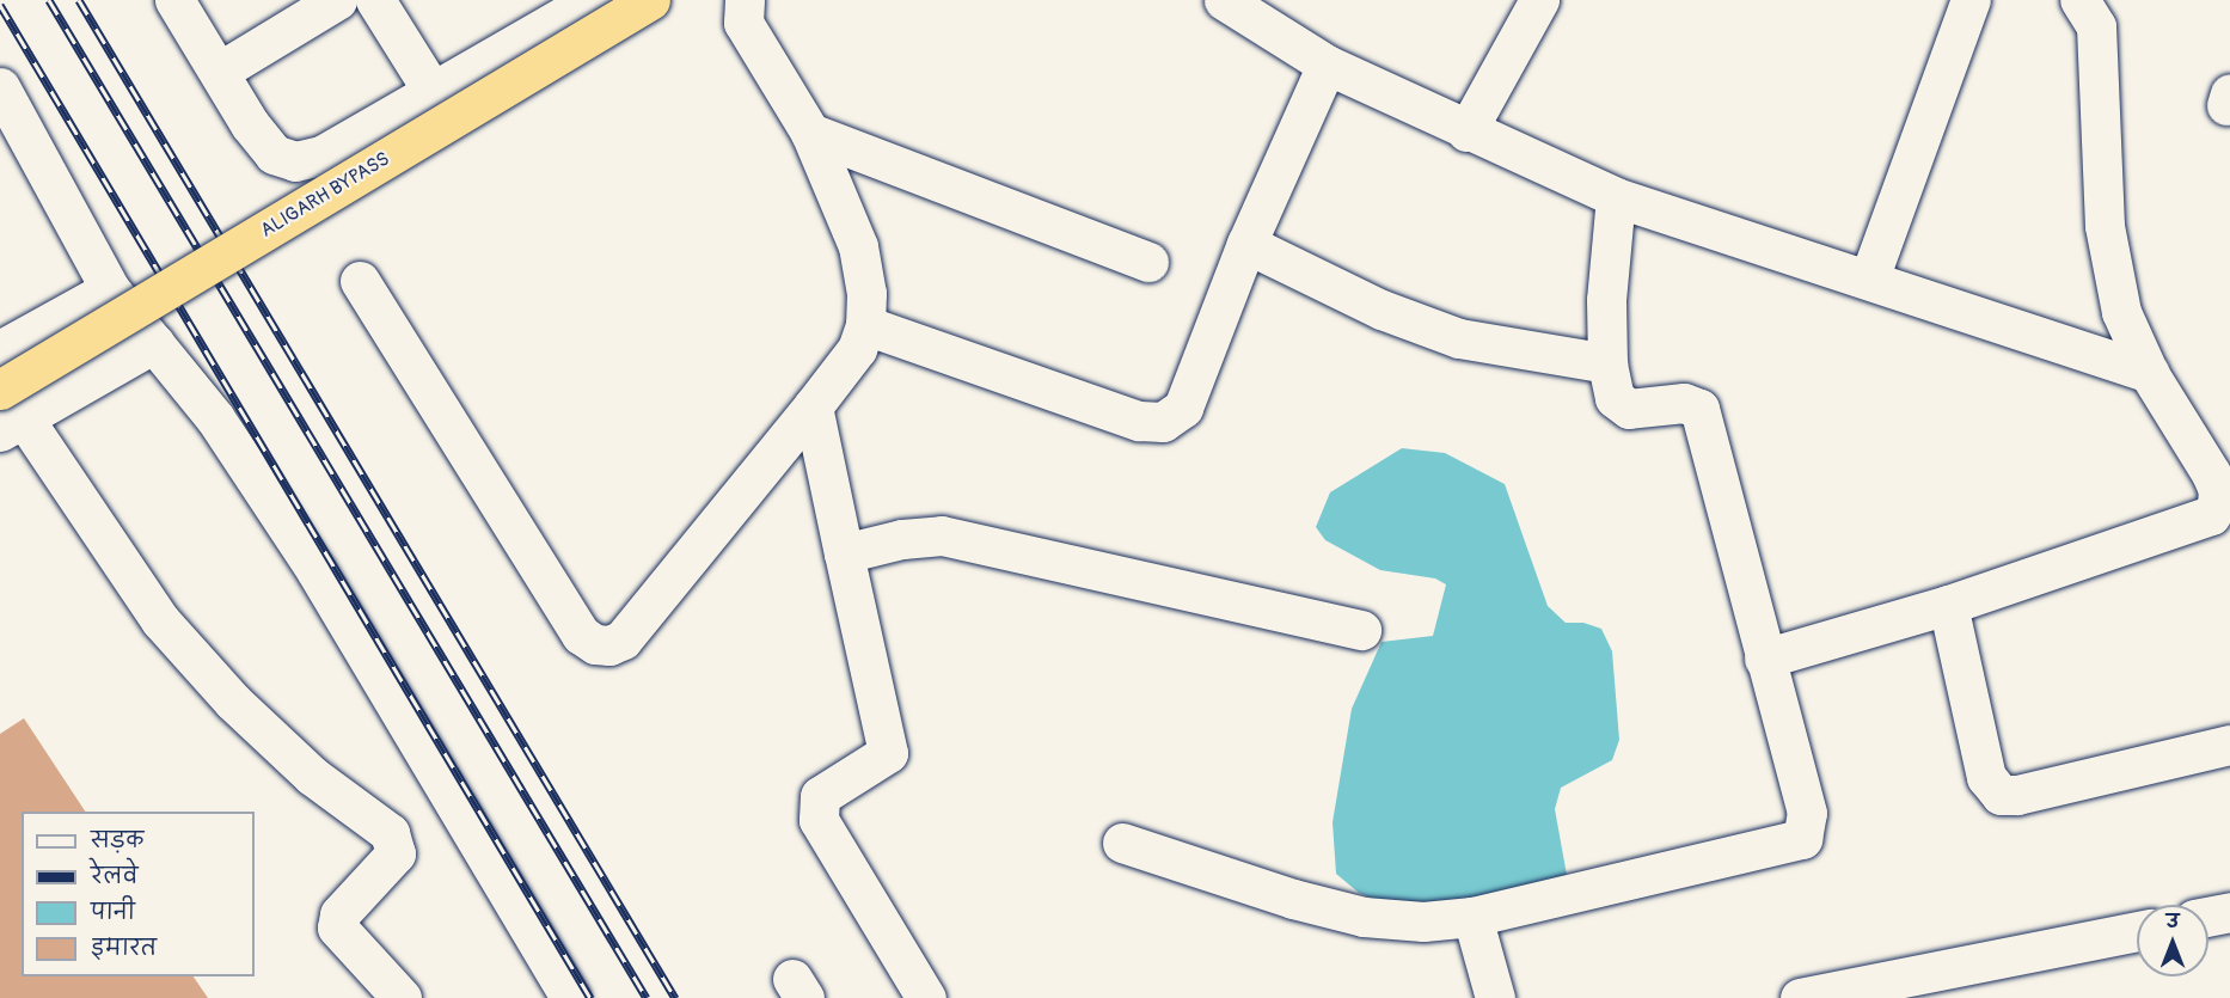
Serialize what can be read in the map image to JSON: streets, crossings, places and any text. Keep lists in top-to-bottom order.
{
  "streets": {
    "main road": ["ALIGARH BYPASS"]
  },
  "legend": [
    "सड़क",
    "रेलवे",
    "पानी",
    "इमारत"
  ],
  "north": "top"
}
